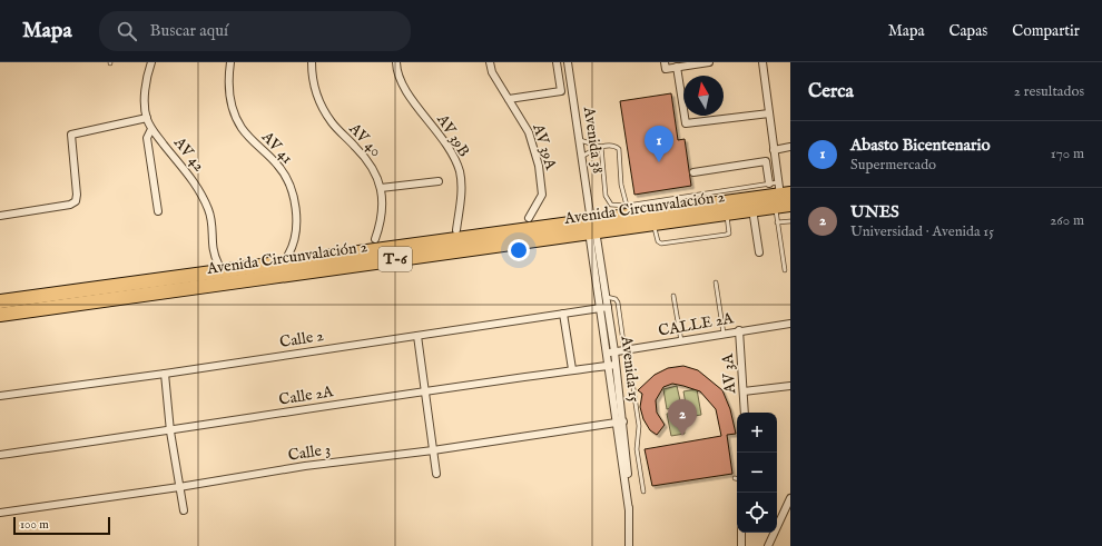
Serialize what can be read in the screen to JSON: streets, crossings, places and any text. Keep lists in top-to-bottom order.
{
  "streets": {
    "highway": ["Avenida Circunvalación 2", "T-6"],
    "street": [
      "AV 39B",
      "AV 40",
      "Avenida 38",
      "AV 39A",
      "AV 41",
      "AV 42",
      "CALLE 2A",
      "Calle 2",
      "Avenida 15",
      "AV 3A",
      "Calle 2A",
      "Calle 3"
    ]
  },
  "crossings": [
    ["Avenida 38", "Avenida Circunvalación 2"],
    ["Avenida 38", "Avenida 15"],
    ["Avenida Circunvalación 2", "Avenida 15"],
    ["CALLE 2A", "Avenida 15"],
    ["CALLE 2A", "AV 3A"],
    ["Calle 2", "Avenida 15"],
    ["Avenida 15", "Calle 2A"],
    ["Avenida 15", "Calle 3"]
  ],
  "scale_bar": "100 m",
  "north": "top",
  "page": {
    "header": "Mapa",
    "search": "Buscar aquí",
    "nav": ["Mapa", "Capas", "Compartir"],
    "heading": ["Cerca", "2 resultados"],
    "list": [
      {
        "mark": "1",
        "name": "Abasto Bicentenario",
        "note": "Supermercado",
        "value": "170 m"
      },
      {
        "mark": "2",
        "name": "UNES",
        "note": "Universidad · Avenida 15",
        "value": "260 m"
      }
    ],
    "pins": ["1", "2"],
    "map_buttons": ["+", "−"],
    "scale": "100 m"
  }
}
